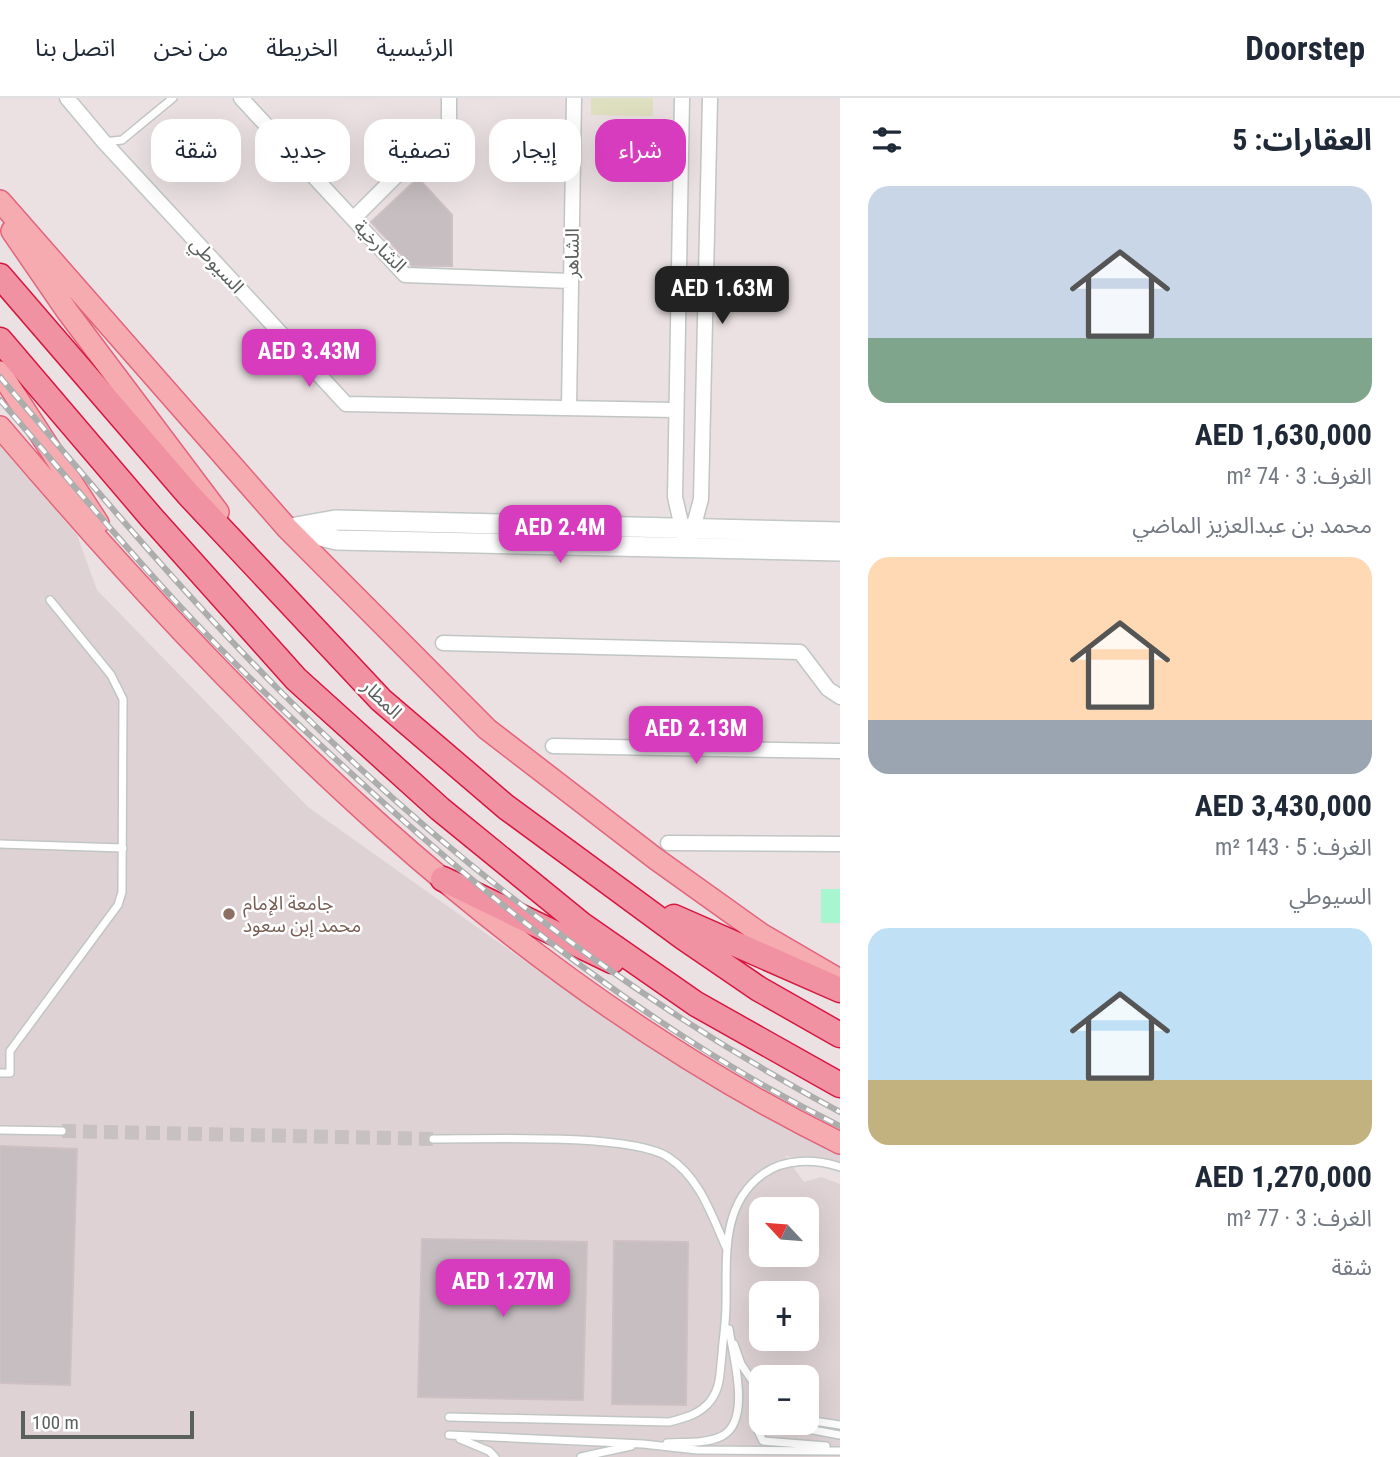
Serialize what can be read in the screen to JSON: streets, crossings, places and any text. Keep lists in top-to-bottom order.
{
  "streets": {
    "highway": ["المطار"],
    "street": ["الشارخية", "الشاهر", "السيوطي"]
  },
  "crossings": [
    ["الشارخية", "الشاهر"],
    ["الشاهر", "السيوطي"]
  ],
  "places": ["جامعة الإمام محمد إبن سعود"],
  "scale_bar": "100 m",
  "north": "top left",
  "page": {
    "header": "Doorstep",
    "nav": [
      "الرئيسية",
      "الخريطة",
      "من نحن",
      "اتصل بنا"
    ],
    "heading": "العقارات: 5",
    "chip": [
      "شراء",
      "إيجار",
      "تصفية",
      "جديد",
      "شقة"
    ],
    "list": [
      {
        "name": "AED 1,630,000",
        "note": "الغرف: 3 · 74 m² · محمد بن عبدالعزيز الماضي"
      },
      {
        "name": "AED 3,430,000",
        "note": "الغرف: 5 · 143 m² · السيوطي"
      },
      {
        "name": "AED 1,270,000",
        "note": "الغرف: 3 · 77 m² · شقة"
      }
    ],
    "price": [
      "AED 1.63M",
      "AED 3.43M",
      "AED 2.4M",
      "AED 2.13M",
      "AED 1.27M"
    ],
    "map_buttons": ["+", "−"],
    "scale": "100 m"
  }
}
